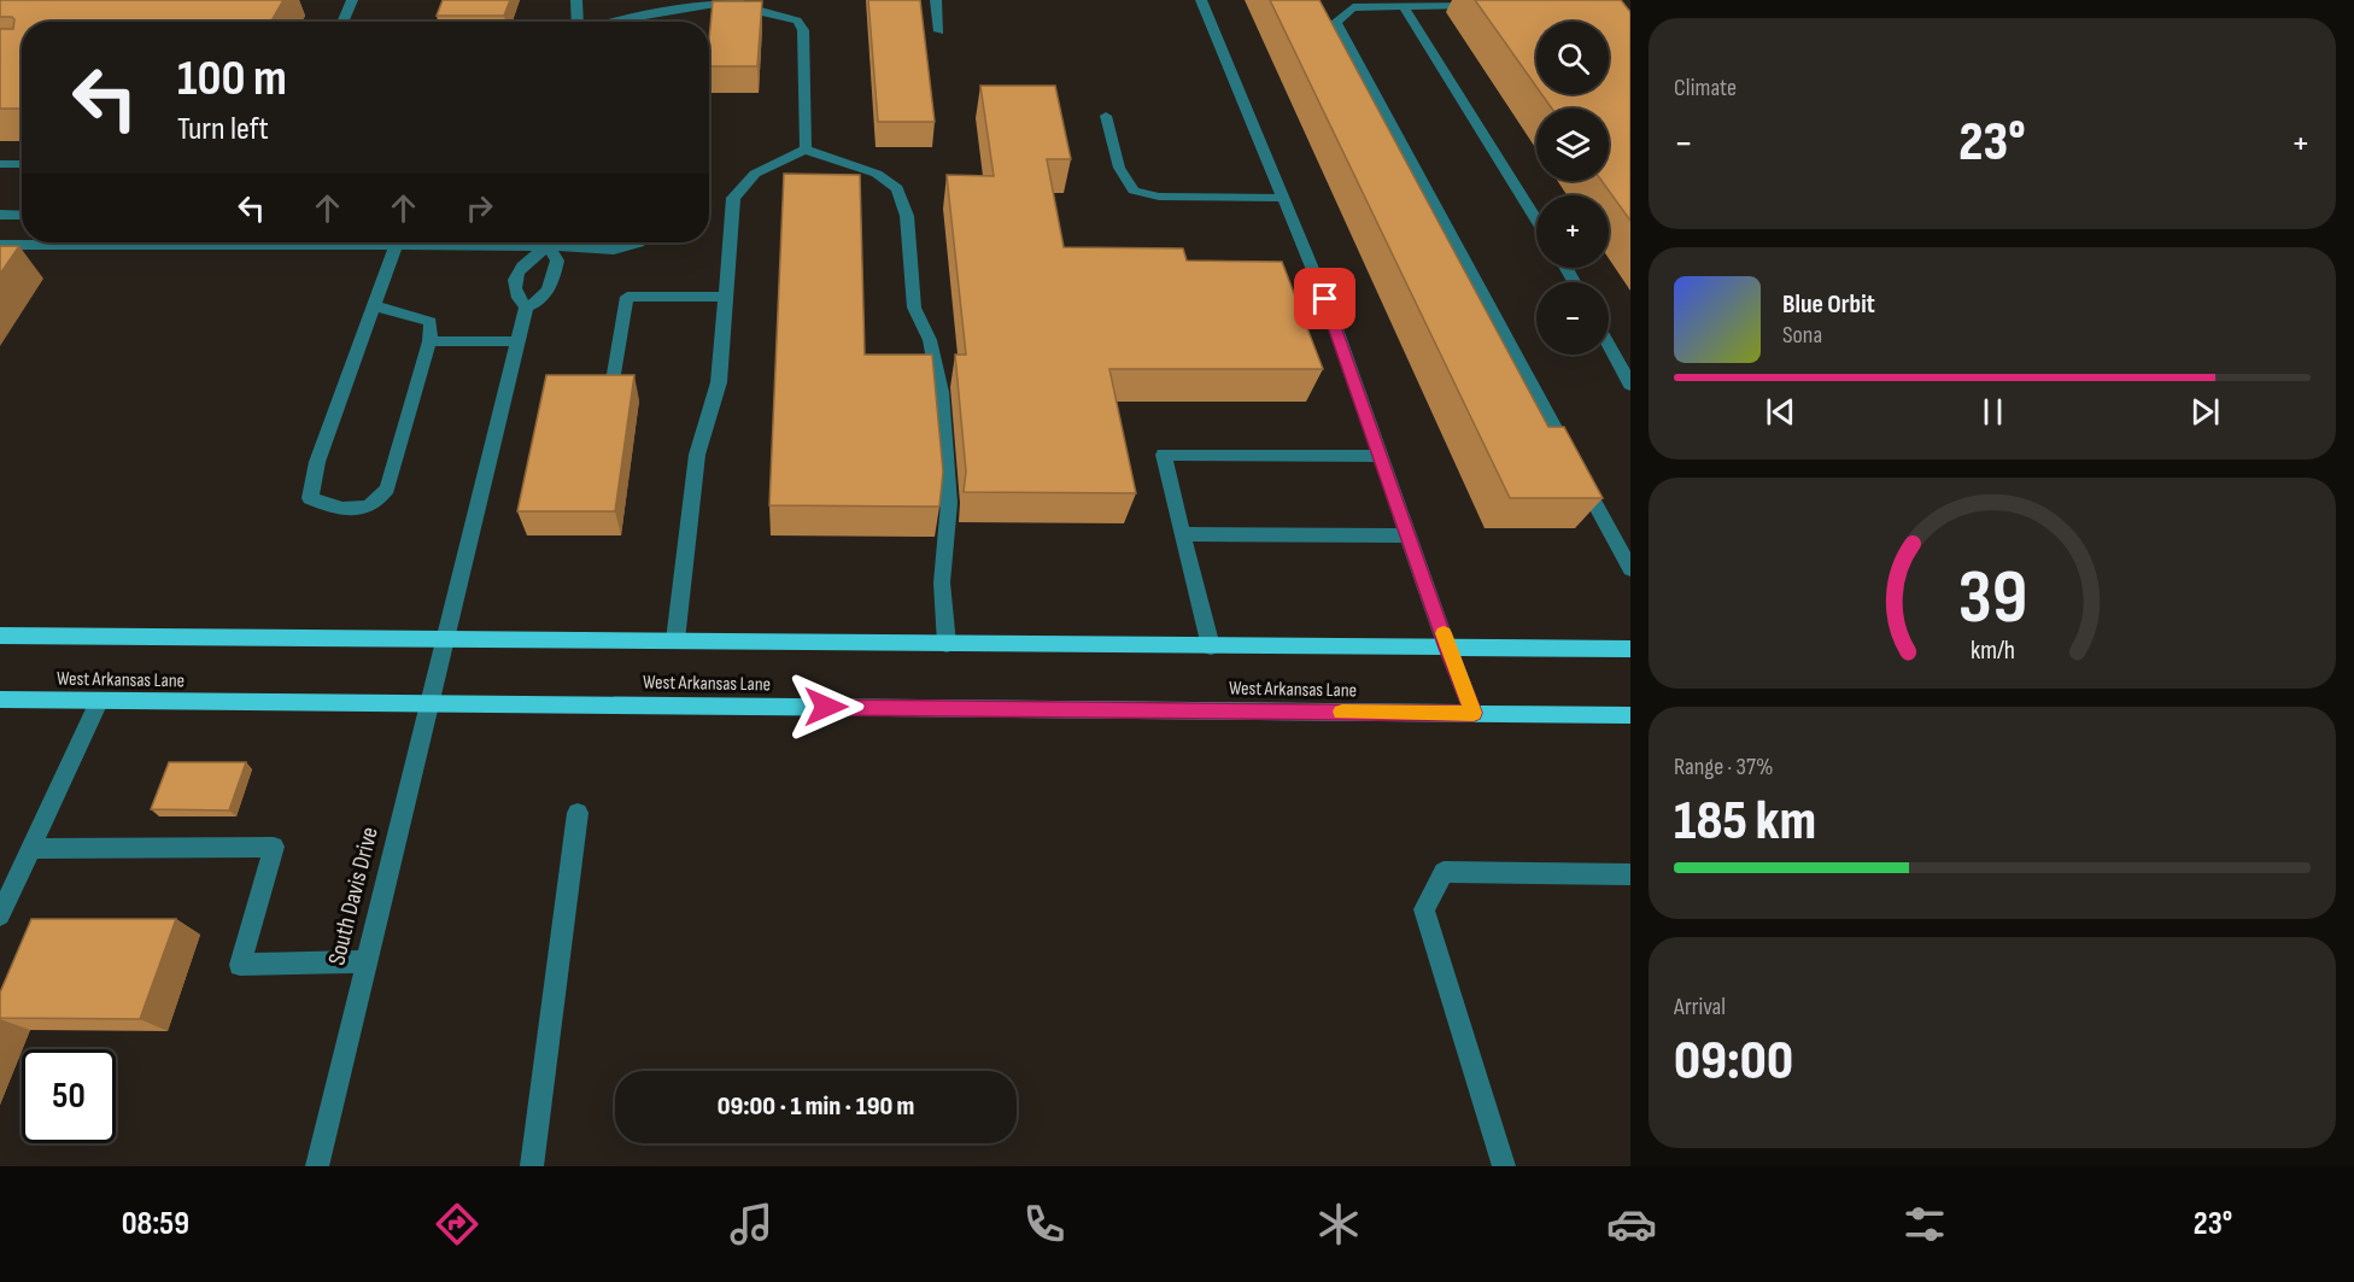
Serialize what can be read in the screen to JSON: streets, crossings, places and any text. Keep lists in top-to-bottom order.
{
  "streets": {
    "main road": ["West Arkansas Lane"],
    "street": ["South Davis Drive"]
  },
  "crossings": [
    ["West Arkansas Lane", "South Davis Drive"]
  ],
  "page": {
    "tile": [
      "Climate",
      ["Range · 37%", "185 km"],
      ["Arrival", "09:00"]
    ],
    "map_buttons": ["+", "−"],
    "turn": ["100 m", "Turn left"],
    "heat": ["−", "23°", "+"],
    "song": ["Blue Orbit", "Sona"],
    "limit": "50",
    "trip": "09:00 · 1 min · 190 m",
    "tabs": ["08:59", "23°"],
    "gauge": ["39", "km/h"]
  }
}
